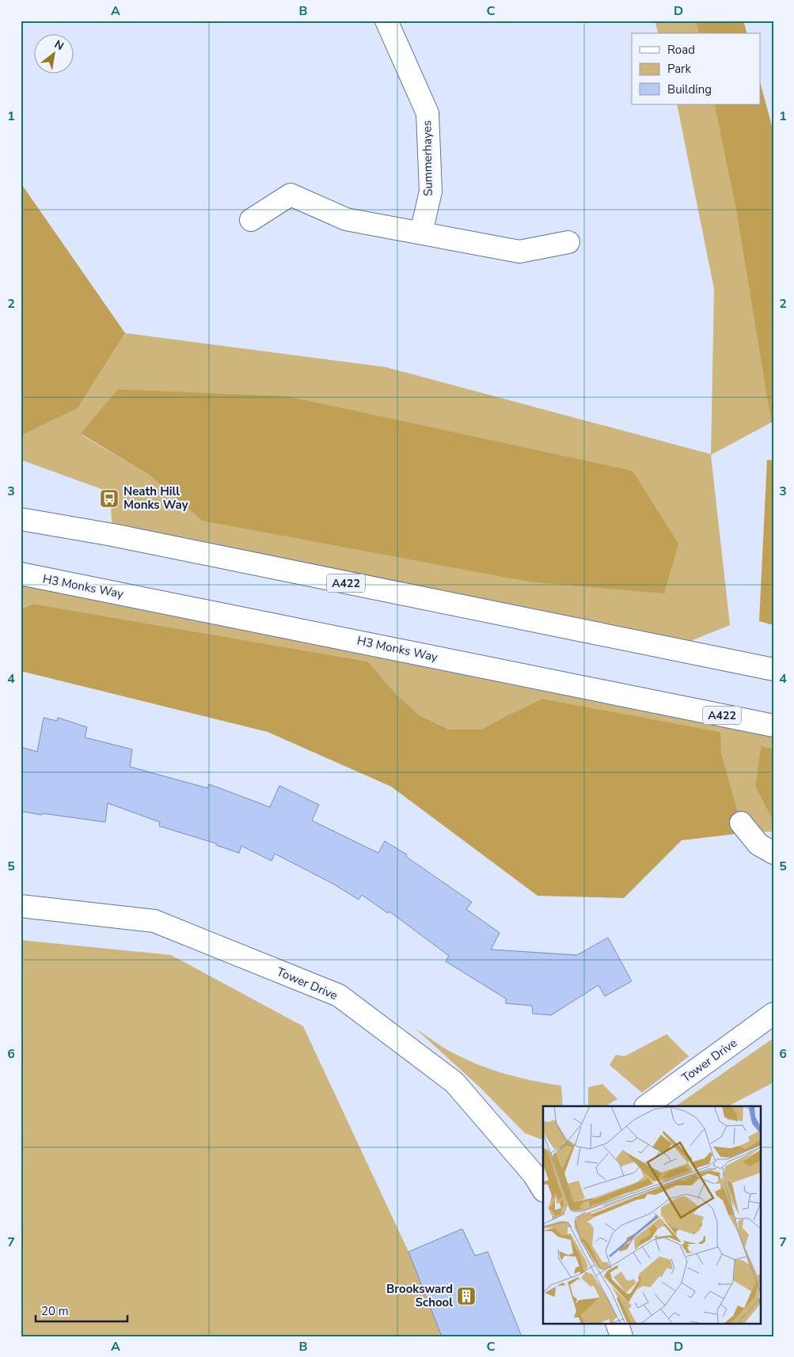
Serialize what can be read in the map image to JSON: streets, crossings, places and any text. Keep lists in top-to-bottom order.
{
  "streets": {
    "main road": [
      "Summerhayes",
      "A422",
      "H3 Monks Way",
      "Tower Drive"
    ]
  },
  "places": {
    "bus stop": ["Neath Hill Monks Way"],
    "building": ["Brooksward School"]
  },
  "legend": ["Road", "Park", "Building"],
  "scale_bar": "20 m",
  "north": "top right",
  "grid": {
    "columns": [
      "A",
      "B",
      "C",
      "D"
    ],
    "rows": [
      "1",
      "2",
      "3",
      "4",
      "5",
      "6",
      "7"
    ]
  }
}
